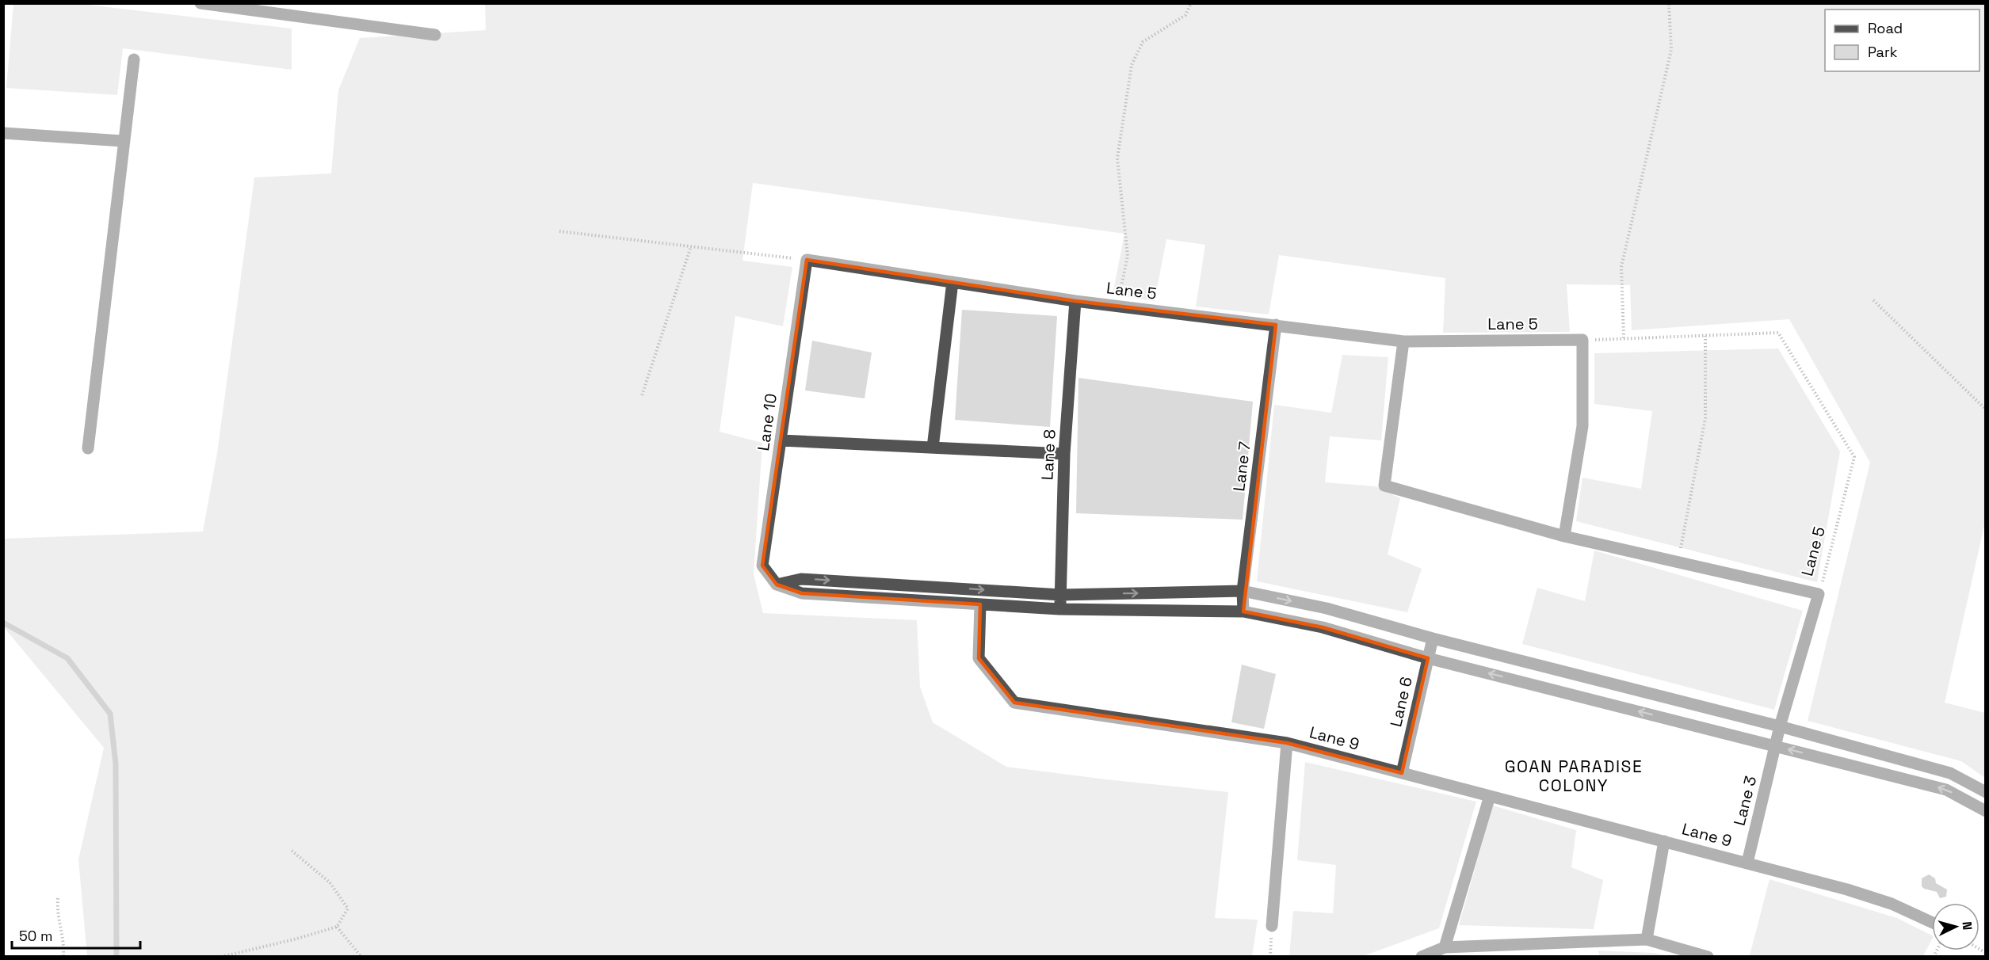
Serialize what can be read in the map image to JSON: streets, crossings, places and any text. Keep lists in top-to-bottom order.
{
  "streets": {
    "street": [
      "Lane 5",
      "Lane 10",
      "Lane 8",
      "Lane 7",
      "Lane 6",
      "Lane 9",
      "Lane 3"
    ]
  },
  "crossings": [
    ["Lane 5", "Lane 10"],
    ["Lane 5", "Lane 8"],
    ["Lane 5", "Lane 7"],
    ["Lane 5", "Lane 3"],
    ["Lane 6", "Lane 9"],
    ["Lane 9", "Lane 3"]
  ],
  "districts": ["GOAN PARADISE COLONY"],
  "legend": ["Road", "Park"],
  "scale_bar": "50 m",
  "north": "right"
}
